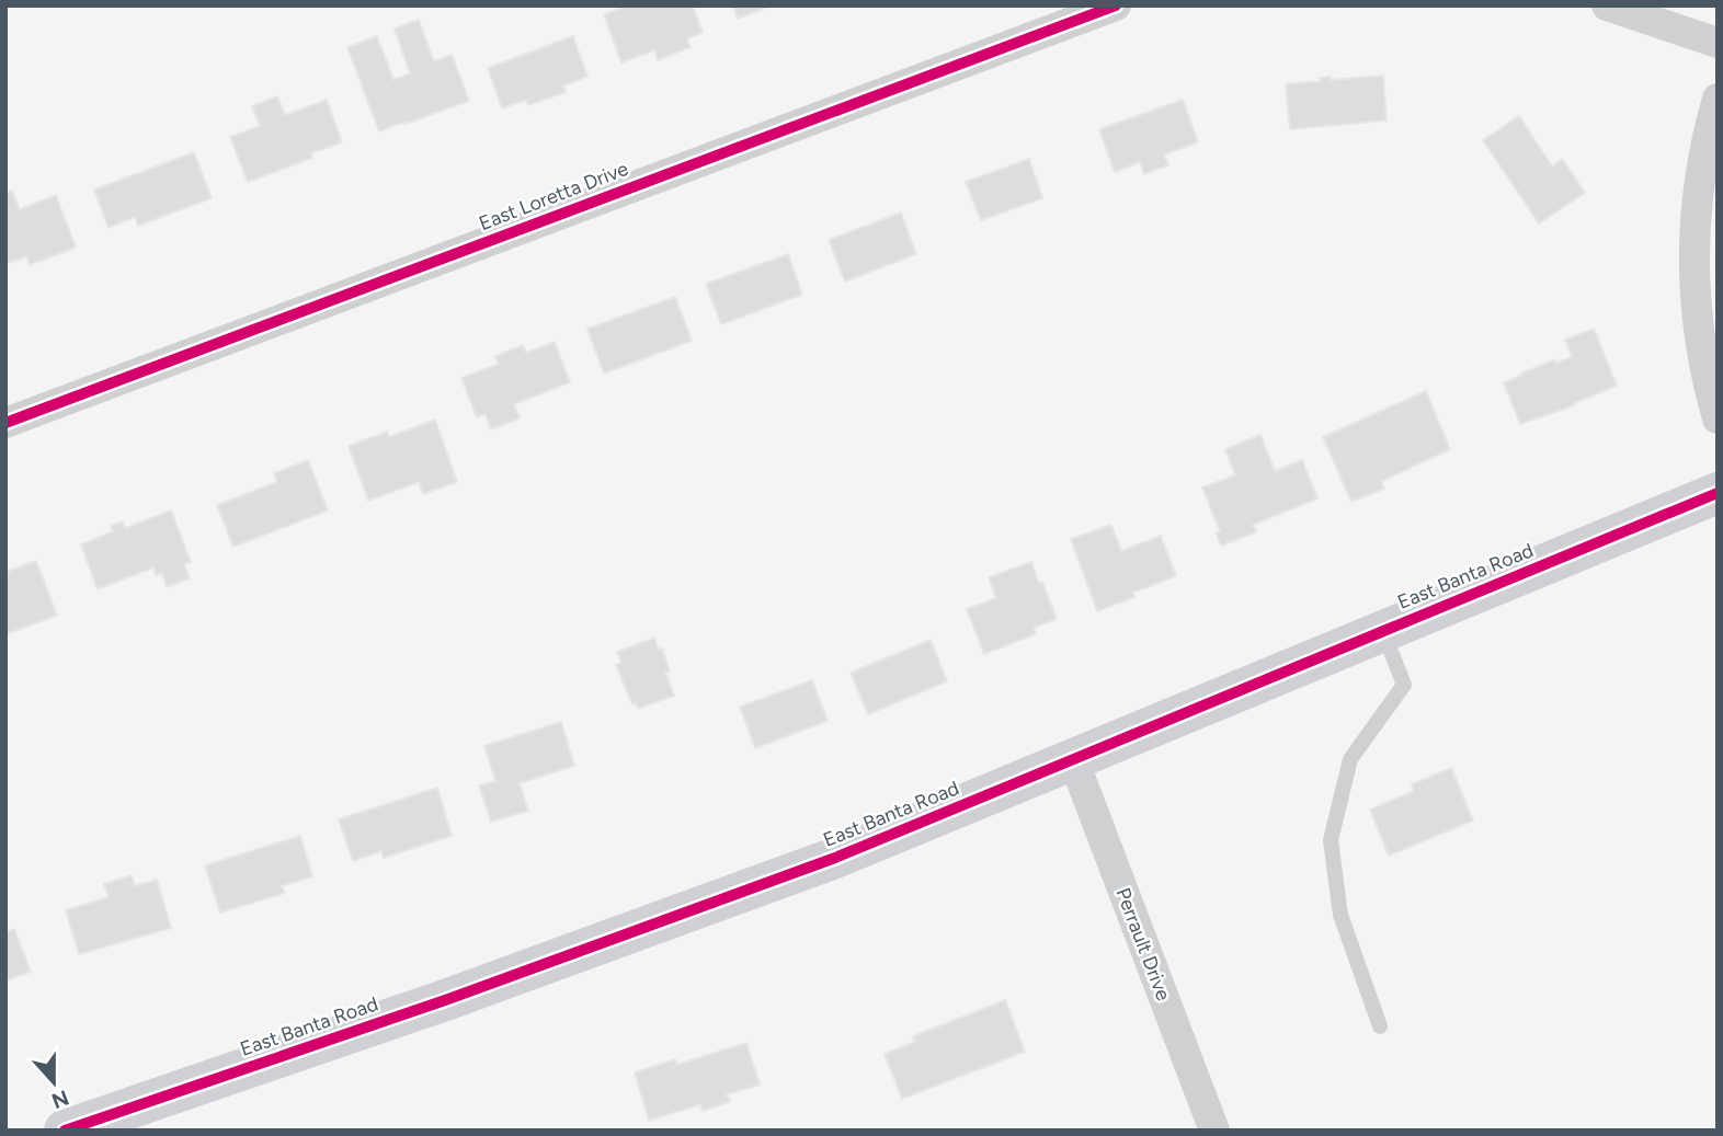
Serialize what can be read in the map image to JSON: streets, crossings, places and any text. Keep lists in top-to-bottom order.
{
  "streets": {
    "street": ["East Loretta Drive", "East Banta Road", "Perrault Drive"]
  },
  "crossings": [
    ["East Banta Road", "Perrault Drive"]
  ],
  "north": "bottom"
}
